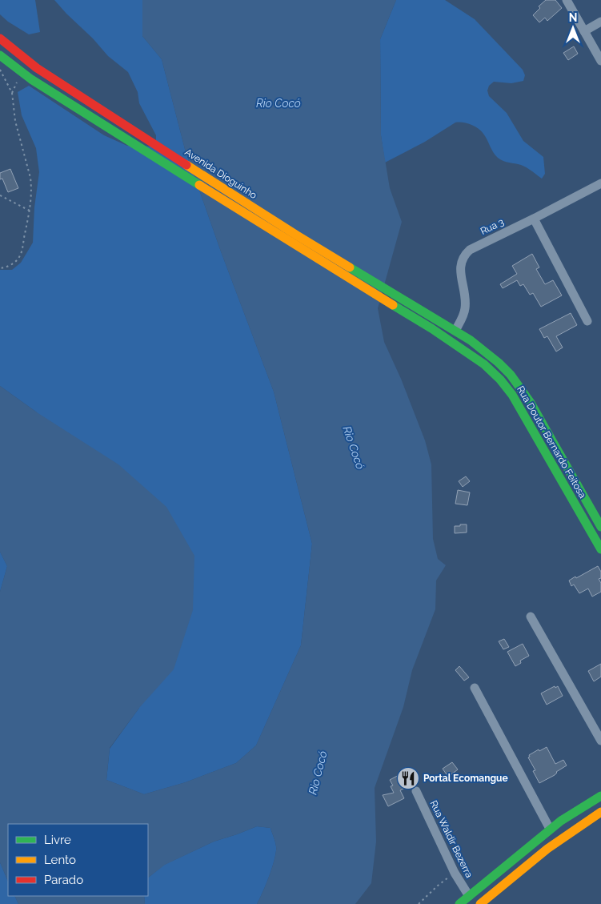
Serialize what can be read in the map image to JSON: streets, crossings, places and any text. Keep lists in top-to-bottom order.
{
  "streets": {
    "main road": ["Avenida Dioguinho", "Rua Doutor Bernardo Feitosa"],
    "street": ["Rua 3", "Rua Waldir Bezerra"]
  },
  "crossings": [
    ["Avenida Dioguinho", "Rua Doutor Bernardo Feitosa"],
    ["Rua 3", "Rua Doutor Bernardo Feitosa"]
  ],
  "water": ["Rio Cocó"],
  "places": {
    "restaurant": ["Portal Ecomangue"]
  },
  "legend": ["Livre", "Lento", "Parado"],
  "north": "top"
}
